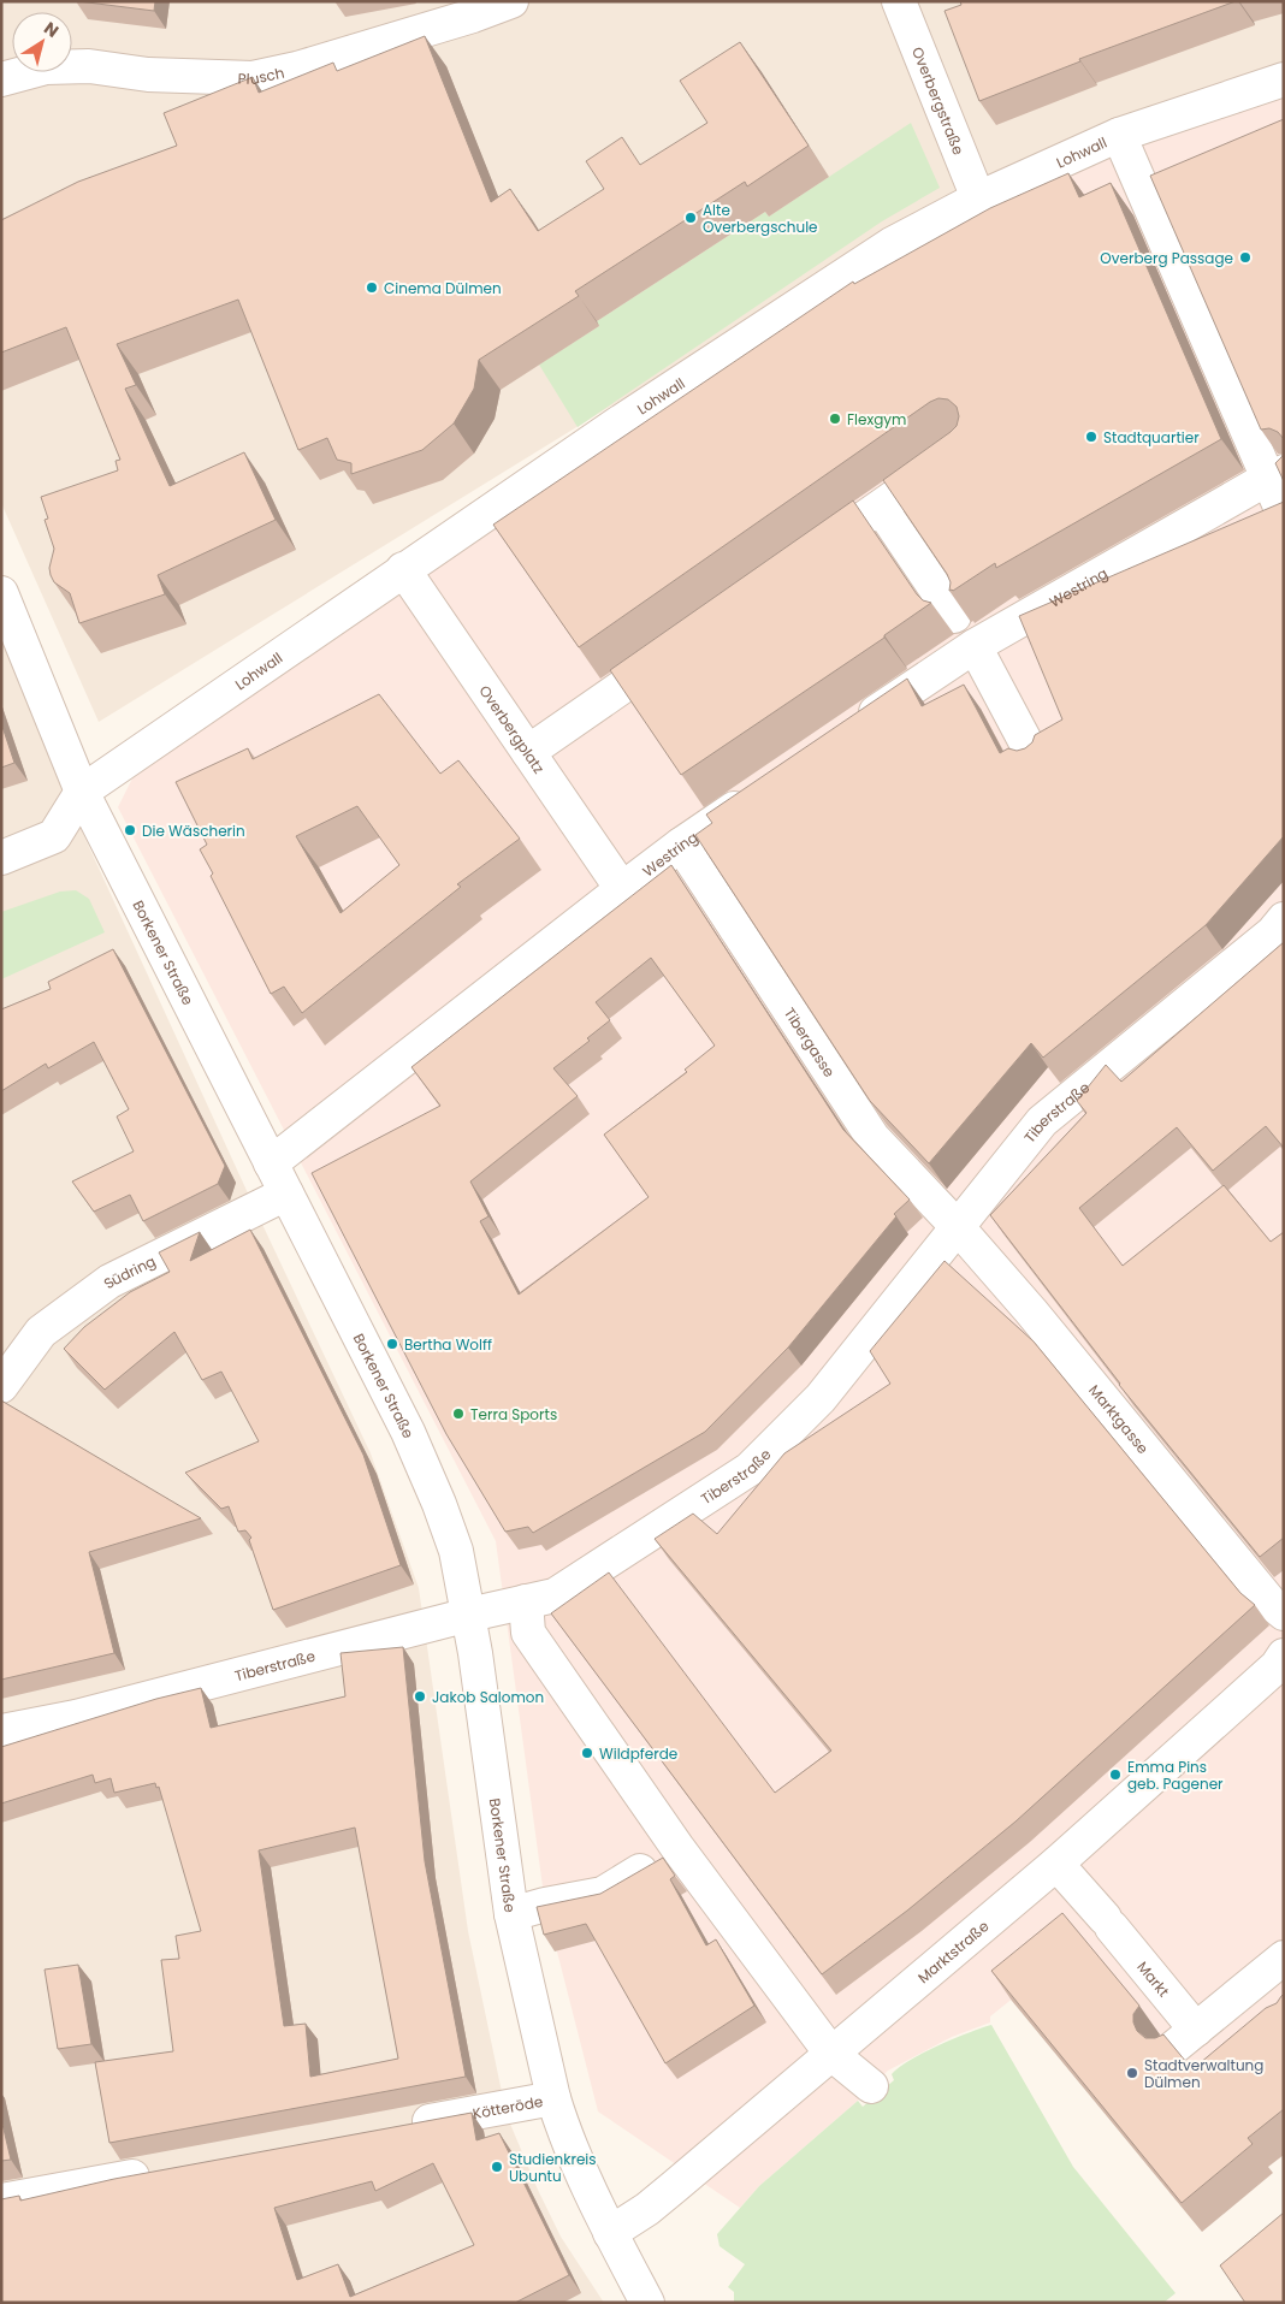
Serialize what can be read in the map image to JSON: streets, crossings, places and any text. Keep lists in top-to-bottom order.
{
  "streets": {
    "street": [
      "Plusch",
      "Overbergstraße",
      "Lohwall",
      "Westring",
      "Overbergplatz",
      "Borkener Straße",
      "Tibergasse",
      "Tiberstraße",
      "Südring",
      "Marktgasse",
      "Marktstraße",
      "Markt",
      "Kötteröde"
    ]
  },
  "crossings": [
    ["Overbergstraße", "Lohwall"],
    ["Lohwall", "Overbergplatz"],
    ["Lohwall", "Borkener Straße"],
    ["Westring", "Overbergplatz"],
    ["Westring", "Borkener Straße"],
    ["Westring", "Tibergasse"],
    ["Borkener Straße", "Tiberstraße"],
    ["Borkener Straße", "Südring"],
    ["Borkener Straße", "Marktstraße"],
    ["Borkener Straße", "Kötteröde"],
    ["Tibergasse", "Tiberstraße"],
    ["Tibergasse", "Marktgasse"],
    ["Tiberstraße", "Marktgasse"],
    ["Marktstraße", "Markt"]
  ],
  "places": [
    "Alte Overbergschule",
    "Overberg Passage",
    "Cinema Dülmen",
    "Flexgym",
    "Stadtquartier",
    "Die Wäscherin",
    "Bertha Wolff",
    "Terra Sports",
    "Jakob Salomon",
    "Wildpferde",
    "Emma Pins geb. Pagener",
    "Stadtverwaltung Dülmen",
    "Studienkreis Ubuntu"
  ],
  "north": "top right"
}
